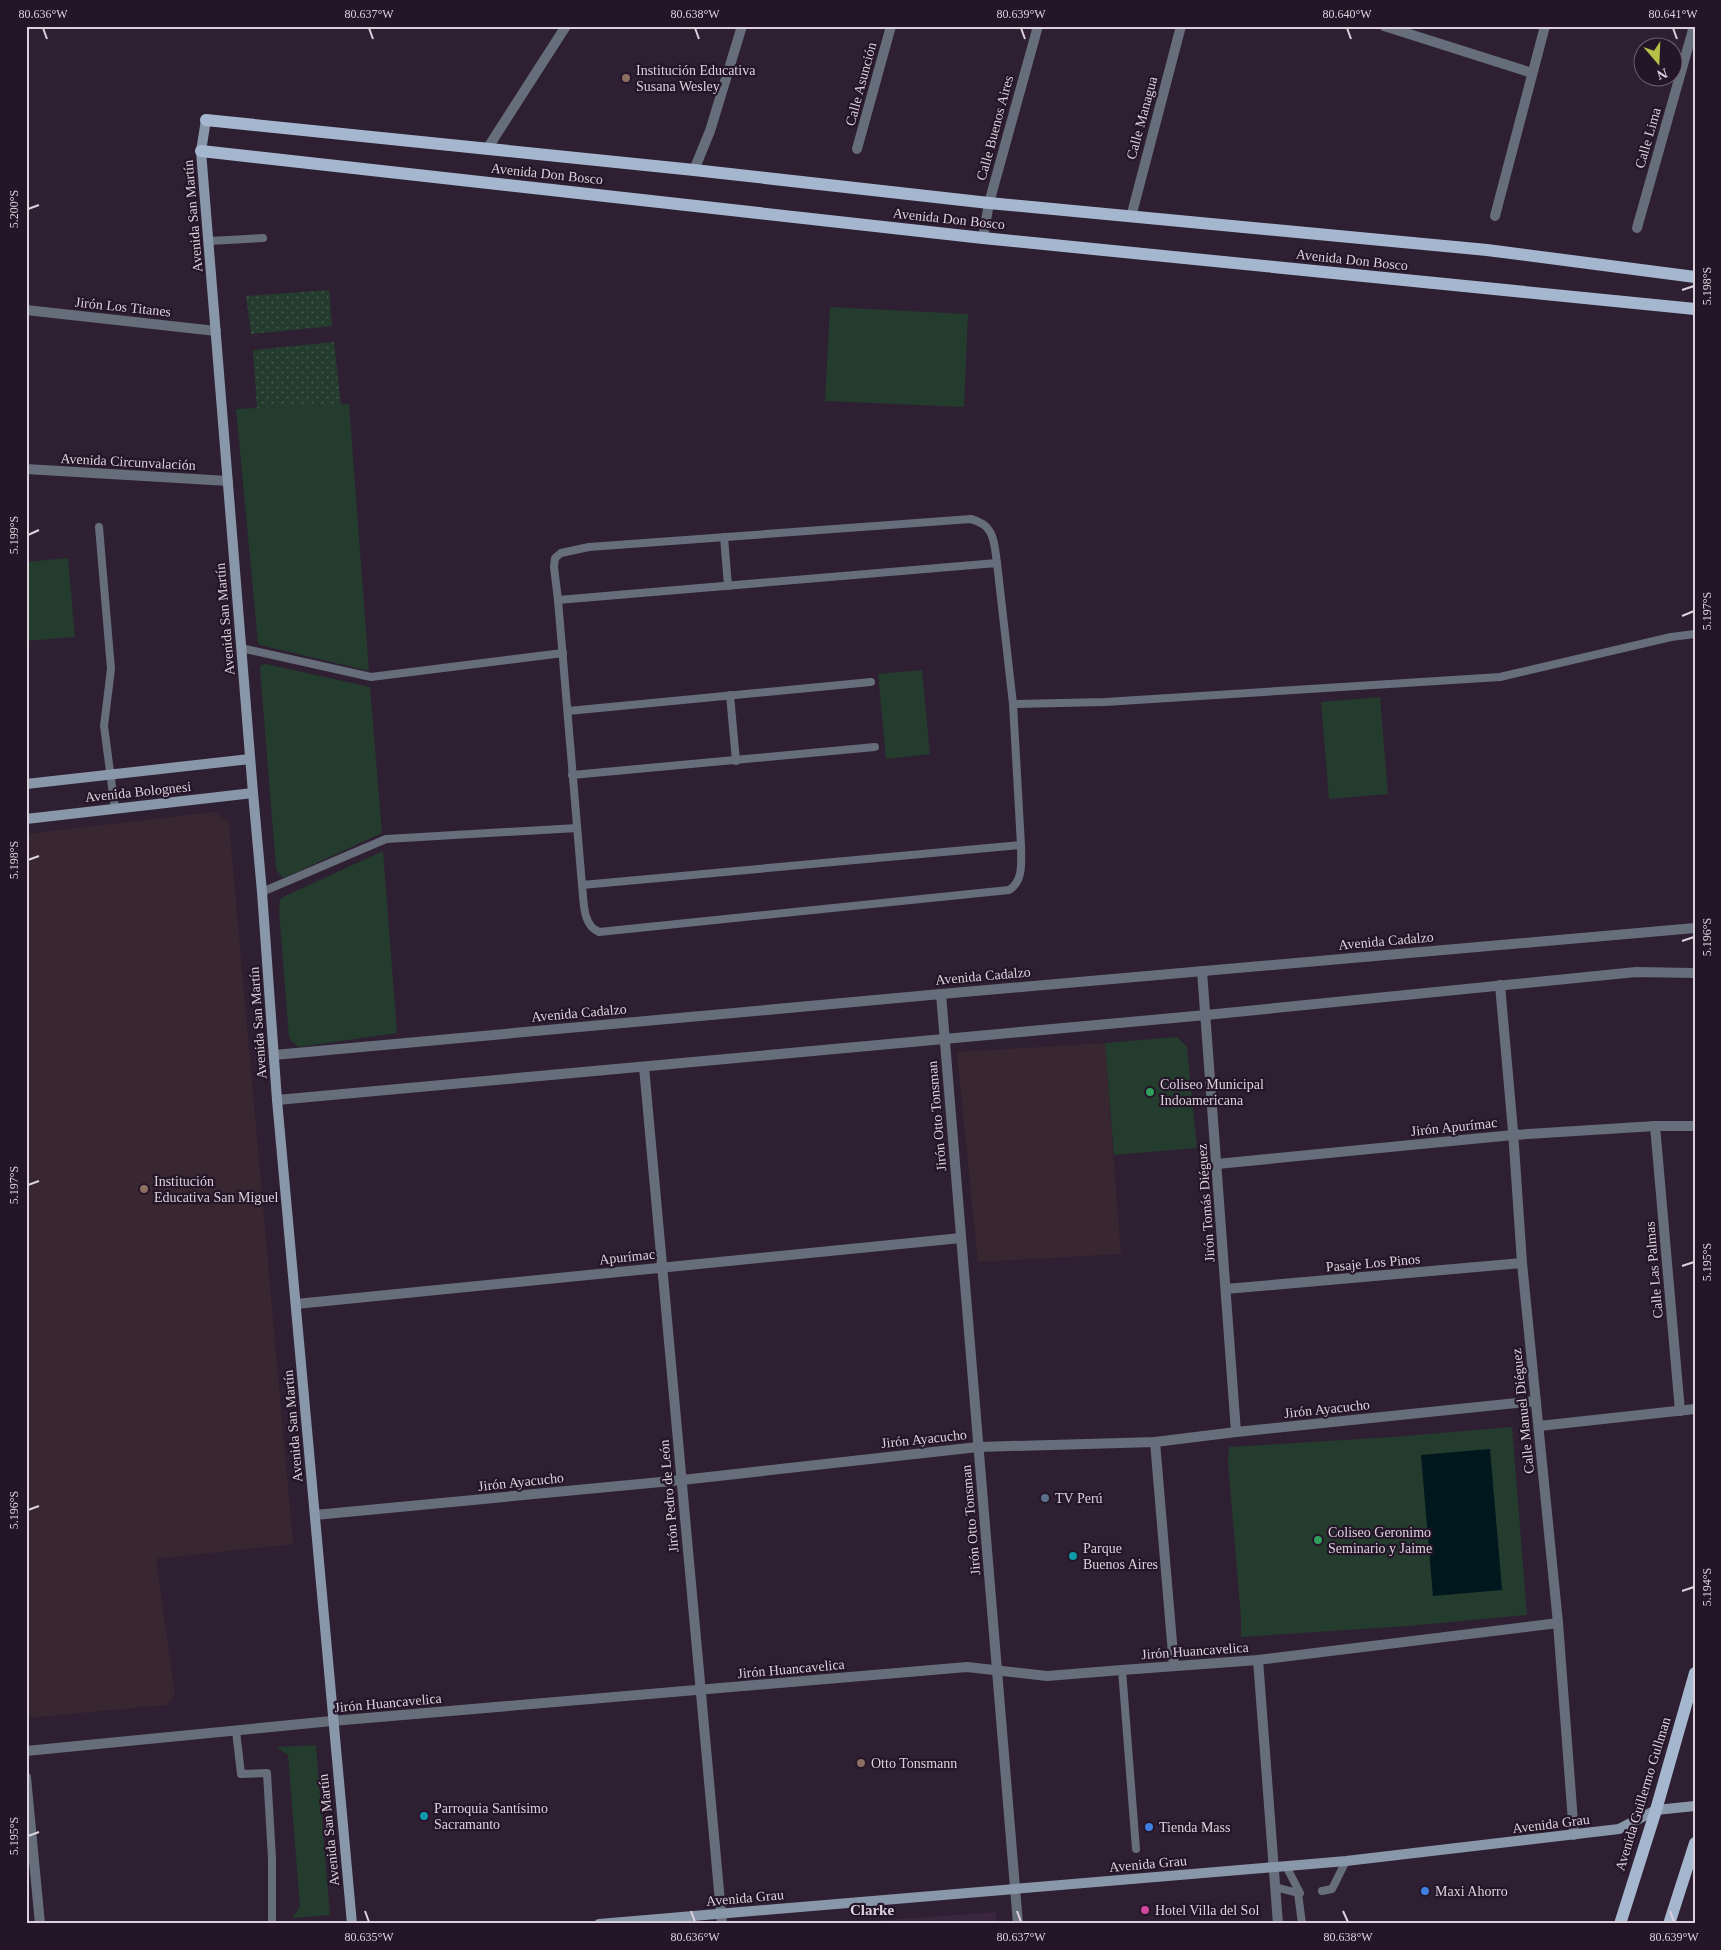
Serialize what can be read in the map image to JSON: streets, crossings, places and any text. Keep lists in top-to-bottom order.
{
  "streets": {
    "main road": [
      "Avenida Don Bosco",
      "Avenida San Martín",
      "Avenida Bolognesi",
      "Avenida Guillermo Gullman",
      "Avenida Grau"
    ],
    "street": [
      "Calle Asunción",
      "Calle Managua",
      "Calle Buenos Aires",
      "Calle Lima",
      "Jirón Los Titanes",
      "Avenida Circunvalación",
      "Avenida Cadalzo",
      "Jirón Otto Tonsman",
      "Jirón Apurímac",
      "Jirón Tomás Diéguez",
      "Apurímac",
      "Pasaje Los Pinos",
      "Calle Las Palmas",
      "Jirón Ayacucho",
      "Calle Manuel Diéguez",
      "Jirón Pedro de León",
      "Jirón Huancavelica"
    ]
  },
  "crossings": [
    ["Calle Managua", "Avenida Don Bosco"],
    ["Calle Buenos Aires", "Avenida Don Bosco"],
    ["Avenida Don Bosco", "Avenida San Martín"],
    ["Avenida San Martín", "Jirón Los Titanes"],
    ["Avenida San Martín", "Avenida Circunvalación"],
    ["Avenida San Martín", "Avenida Bolognesi"],
    ["Avenida San Martín", "Avenida Cadalzo"],
    ["Avenida San Martín", "Apurímac"],
    ["Avenida San Martín", "Jirón Ayacucho"],
    ["Avenida San Martín", "Jirón Huancavelica"],
    ["Avenida Cadalzo", "Jirón Otto Tonsman"],
    ["Avenida Cadalzo", "Jirón Tomás Diéguez"],
    ["Jirón Otto Tonsman", "Apurímac"],
    ["Jirón Otto Tonsman", "Jirón Ayacucho"],
    ["Jirón Otto Tonsman", "Jirón Huancavelica"],
    ["Jirón Otto Tonsman", "Avenida Grau"],
    ["Jirón Apurímac", "Jirón Tomás Diéguez"],
    ["Jirón Apurímac", "Calle Las Palmas"],
    ["Jirón Apurímac", "Calle Manuel Diéguez"],
    ["Jirón Tomás Diéguez", "Pasaje Los Pinos"],
    ["Jirón Tomás Diéguez", "Jirón Ayacucho"],
    ["Apurímac", "Jirón Pedro de León"],
    ["Pasaje Los Pinos", "Calle Manuel Diéguez"],
    ["Jirón Ayacucho", "Calle Manuel Diéguez"],
    ["Jirón Ayacucho", "Jirón Pedro de León"],
    ["Calle Manuel Diéguez", "Jirón Huancavelica"],
    ["Calle Manuel Diéguez", "Avenida Grau"],
    ["Jirón Pedro de León", "Jirón Huancavelica"],
    ["Jirón Pedro de León", "Avenida Grau"],
    ["Avenida Guillermo Gullman", "Avenida Grau"]
  ],
  "districts": ["Clarke"],
  "places": [
    "Institución Educativa Susana Wesley",
    "Coliseo Municipal Indoamericana",
    "Institución Educativa San Miguel",
    "TV Perú",
    "Coliseo Geronimo Seminario y Jaime",
    "Parque Buenos Aires",
    "Otto Tonsmann",
    "Parroquia Santísimo Sacramanto",
    "Tienda Mass",
    "Maxi Ahorro",
    "Hotel Villa del Sol"
  ],
  "north": "bottom",
  "coordinates": [
    "80.636°W",
    "80.637°W",
    "80.638°W",
    "80.639°W",
    "80.640°W",
    "80.641°W",
    "5.200°S",
    "5.198°S",
    "5.199°S",
    "5.197°S",
    "5.196°S",
    "5.195°S",
    "5.194°S",
    "80.635°W"
  ]
}
